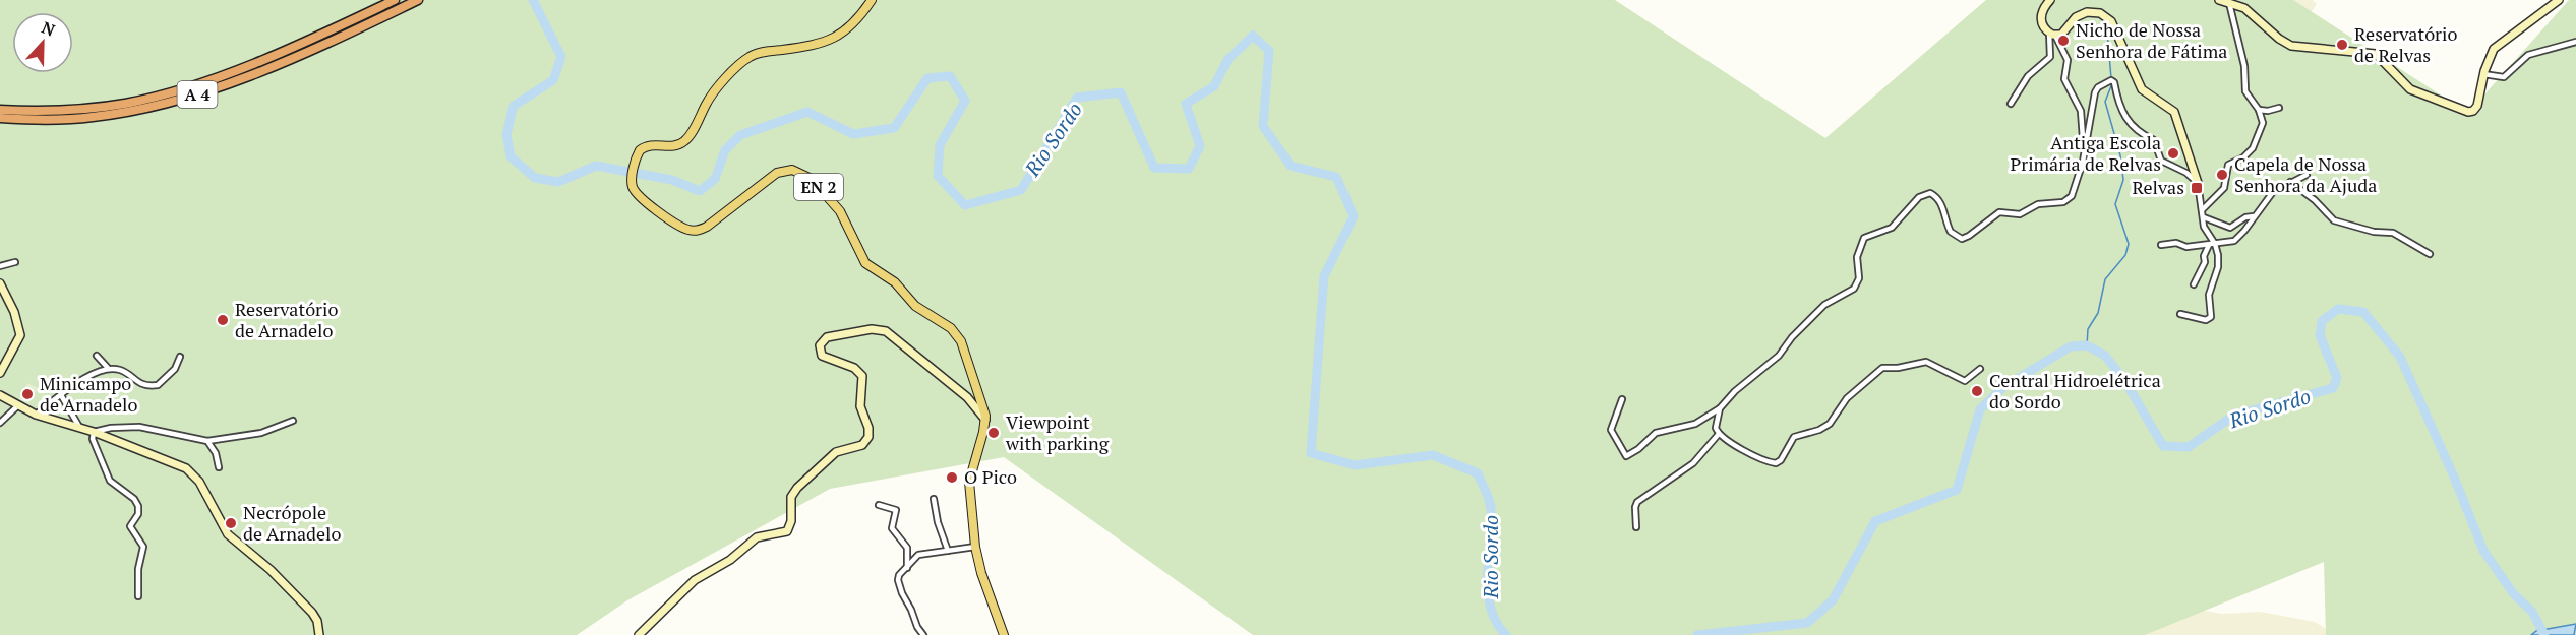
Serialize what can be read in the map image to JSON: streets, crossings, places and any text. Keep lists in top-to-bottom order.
{
  "streets": {
    "highway": ["A 4"],
    "main road": ["EN 2"]
  },
  "water": ["Rio Sordo"],
  "places": {
    "other": [
      "Nicho de Nossa Senhora de Fátima",
      "Reservatório de Relvas",
      "Antiga Escola Primária de Relvas",
      "Capela de Nossa Senhora da Ajuda",
      "Reservatório de Arnadelo",
      "Central Hidroelétrica do Sordo",
      "Minicampo de Arnadelo",
      "Viewpoint with parking",
      "O Pico",
      "Necrópole de Arnadelo"
    ],
    "transit": ["Relvas"]
  },
  "north": "top"
}
